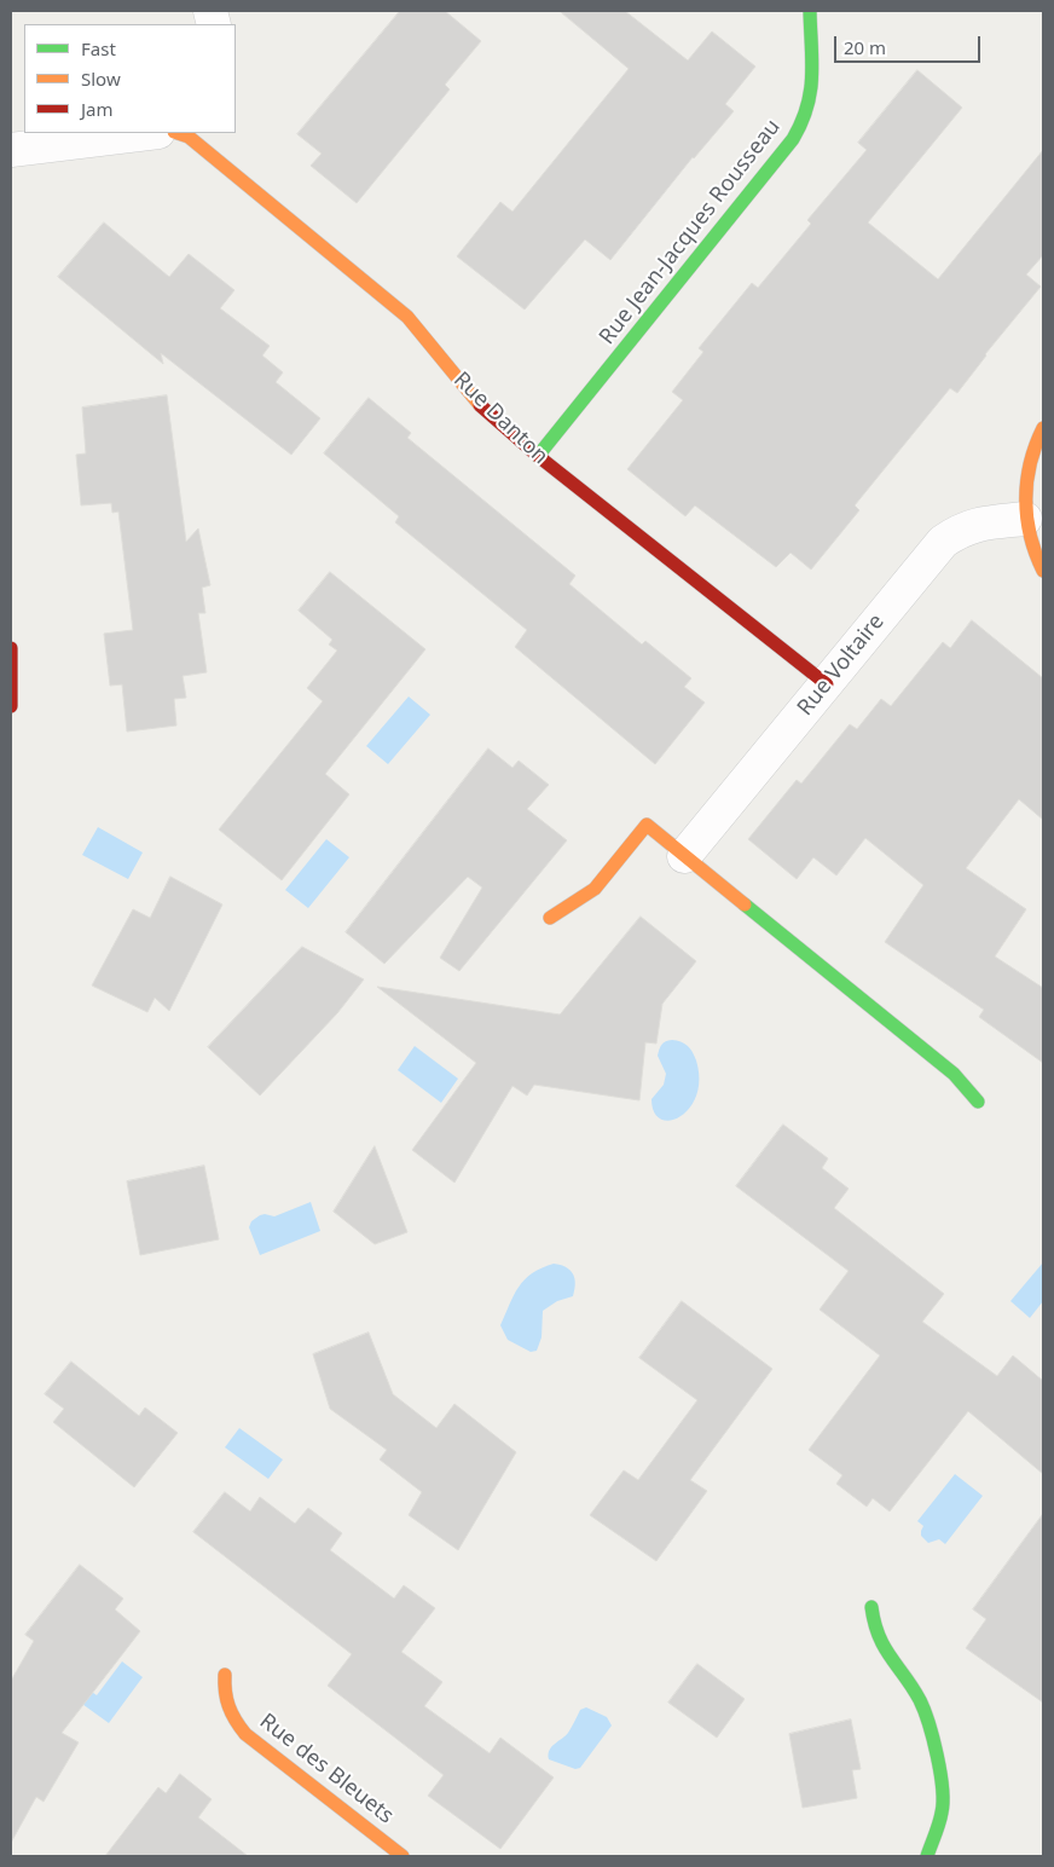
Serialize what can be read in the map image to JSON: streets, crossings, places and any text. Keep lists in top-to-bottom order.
{
  "streets": {
    "street": [
      "Rue Jean-Jacques Rousseau",
      "Rue Danton",
      "Rue Voltaire",
      "Rue des Bleuets"
    ]
  },
  "crossings": [
    ["Rue Jean-Jacques Rousseau", "Rue Danton"],
    ["Rue Danton", "Rue Voltaire"]
  ],
  "legend": ["Fast", "Slow", "Jam"],
  "scale_bar": "20 m"
}
